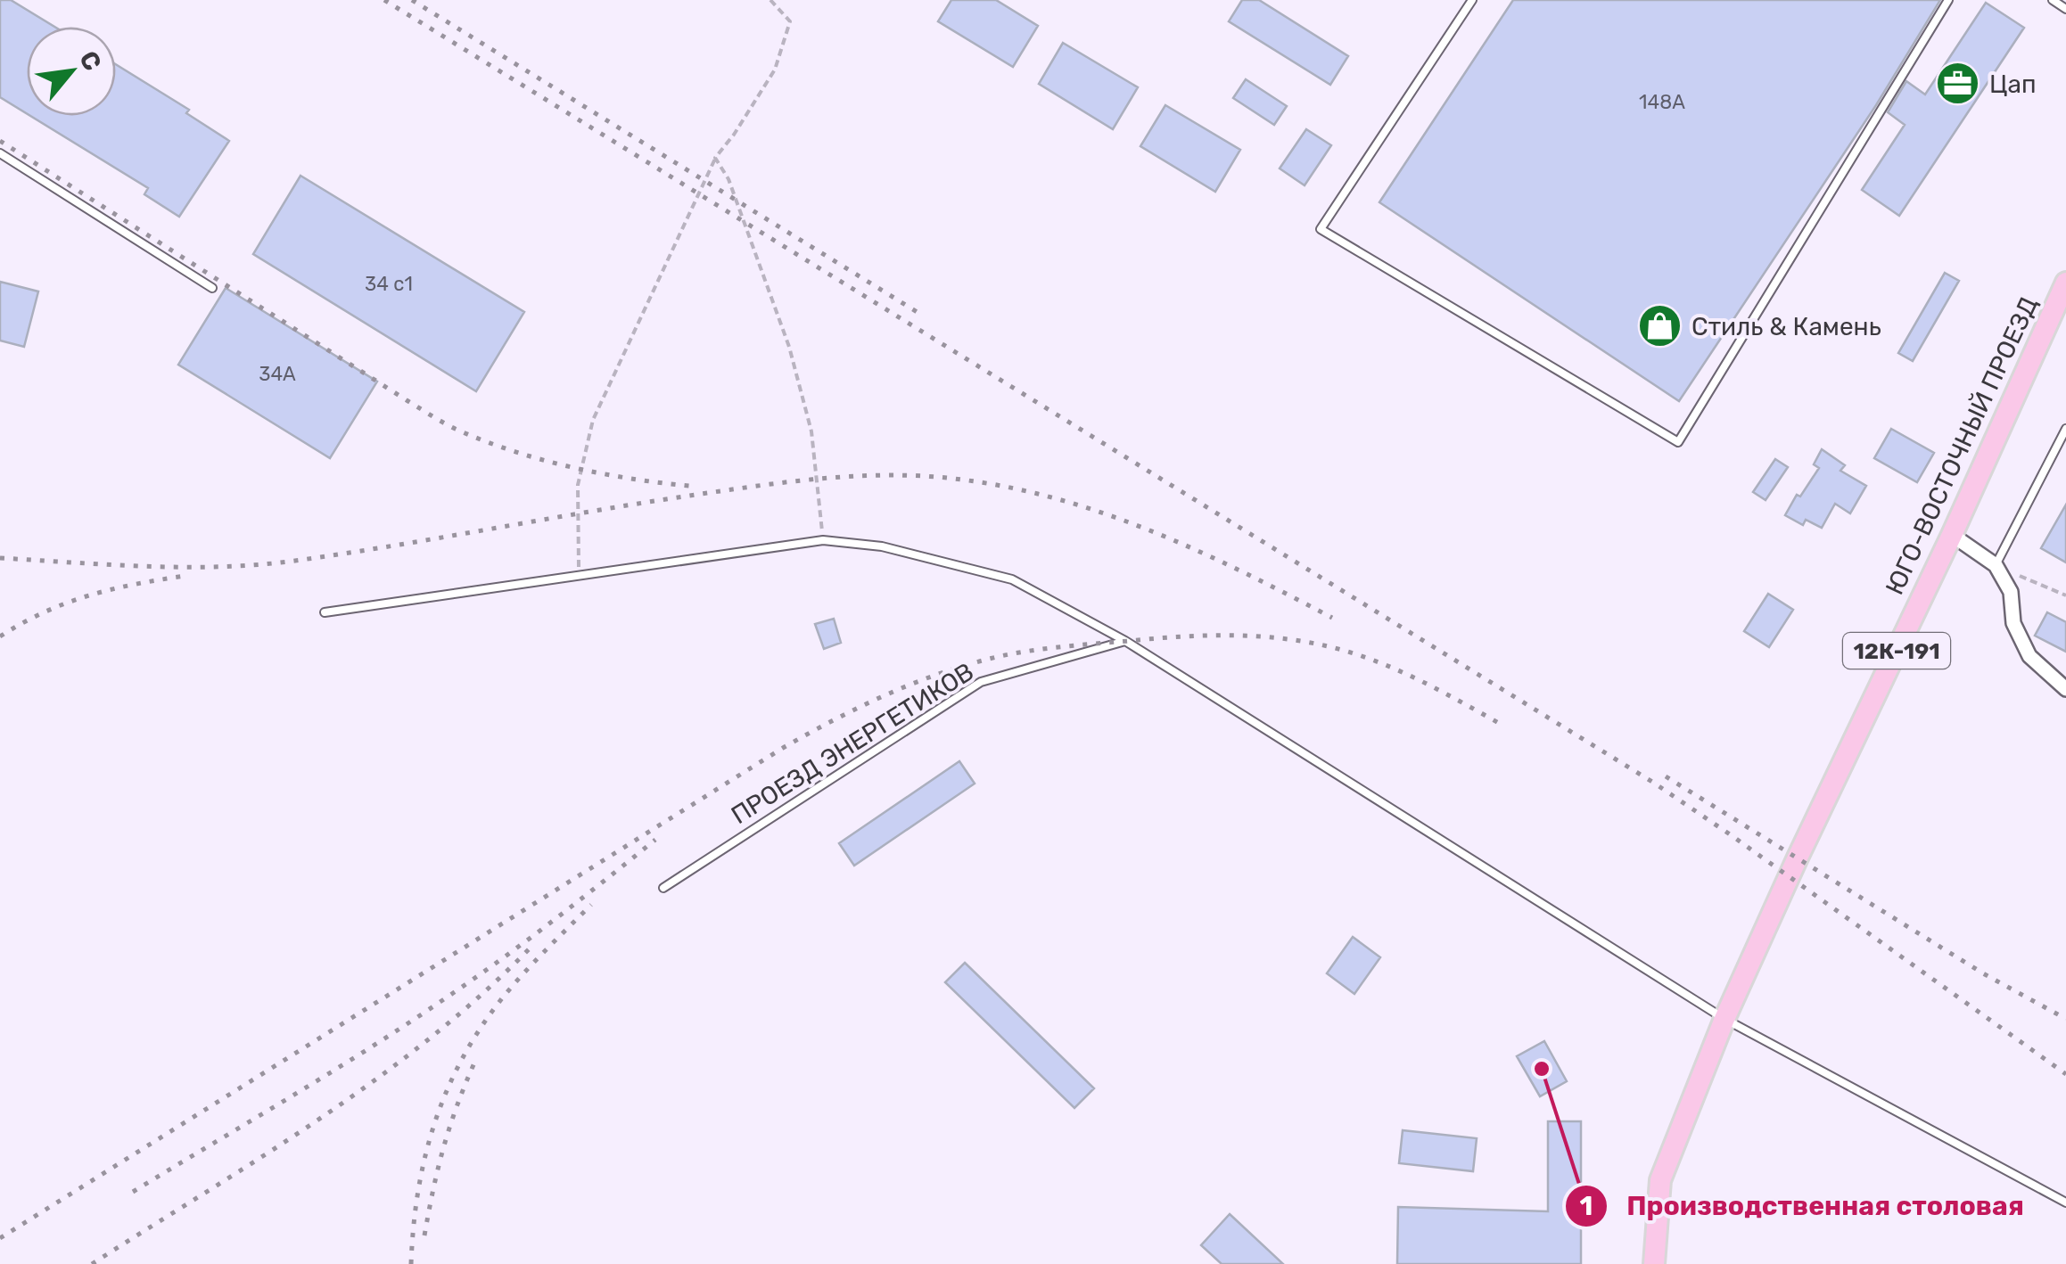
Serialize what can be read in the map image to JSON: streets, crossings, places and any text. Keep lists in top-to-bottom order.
{
  "streets": {
    "main road": ["ЮГО-ВОСТОЧНЫЙ ПРОЕЗД", "12К-191"],
    "lane": ["ПРОЕЗД ЭНЕРГЕТИКОВ"]
  },
  "crossings": [
    ["ЮГО-ВОСТОЧНЫЙ ПРОЕЗД", "12К-191"]
  ],
  "places": {
    "office": ["Цап"],
    "shop": ["Стиль & Камень"],
    "other": ["Производственная столовая"]
  },
  "house_numbers": ["148А", "34 с1", "34А"],
  "north": "top right"
}
